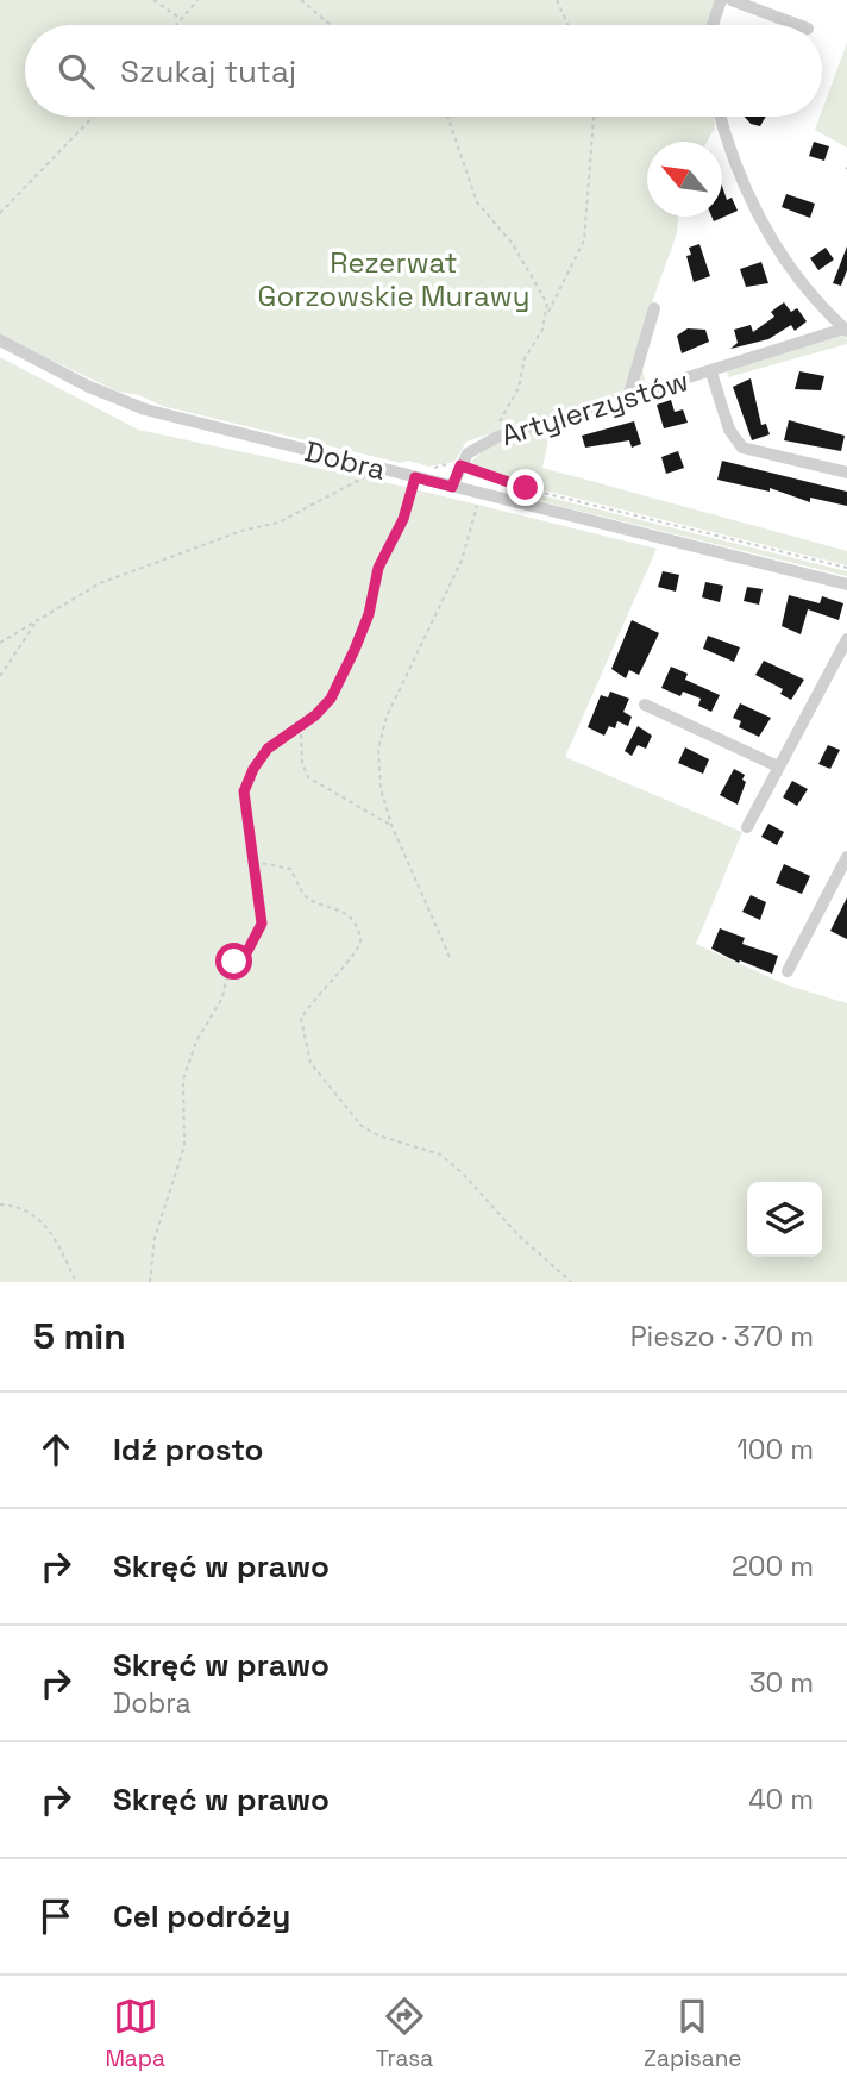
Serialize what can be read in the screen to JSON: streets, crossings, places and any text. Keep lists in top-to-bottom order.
{
  "streets": {
    "street": ["Artylerzystów", "Dobra"]
  },
  "crossings": [
    ["Artylerzystów", "Dobra"]
  ],
  "parks": ["Rezerwat Gorzowskie Murawy"],
  "north": "top left",
  "page": {
    "search": "Szukaj tutaj",
    "heading": ["5 min", "Pieszo · 370 m"],
    "list": [
      ["Idź prosto", "100 m"],
      ["Skręć w prawo", "200 m"],
      ["Skręć w prawo", "Dobra", "30 m"],
      ["Skręć w prawo", "40 m"],
      "Cel podróży"
    ],
    "nav": ["Mapa", "Trasa", "Zapisane"]
  }
}
